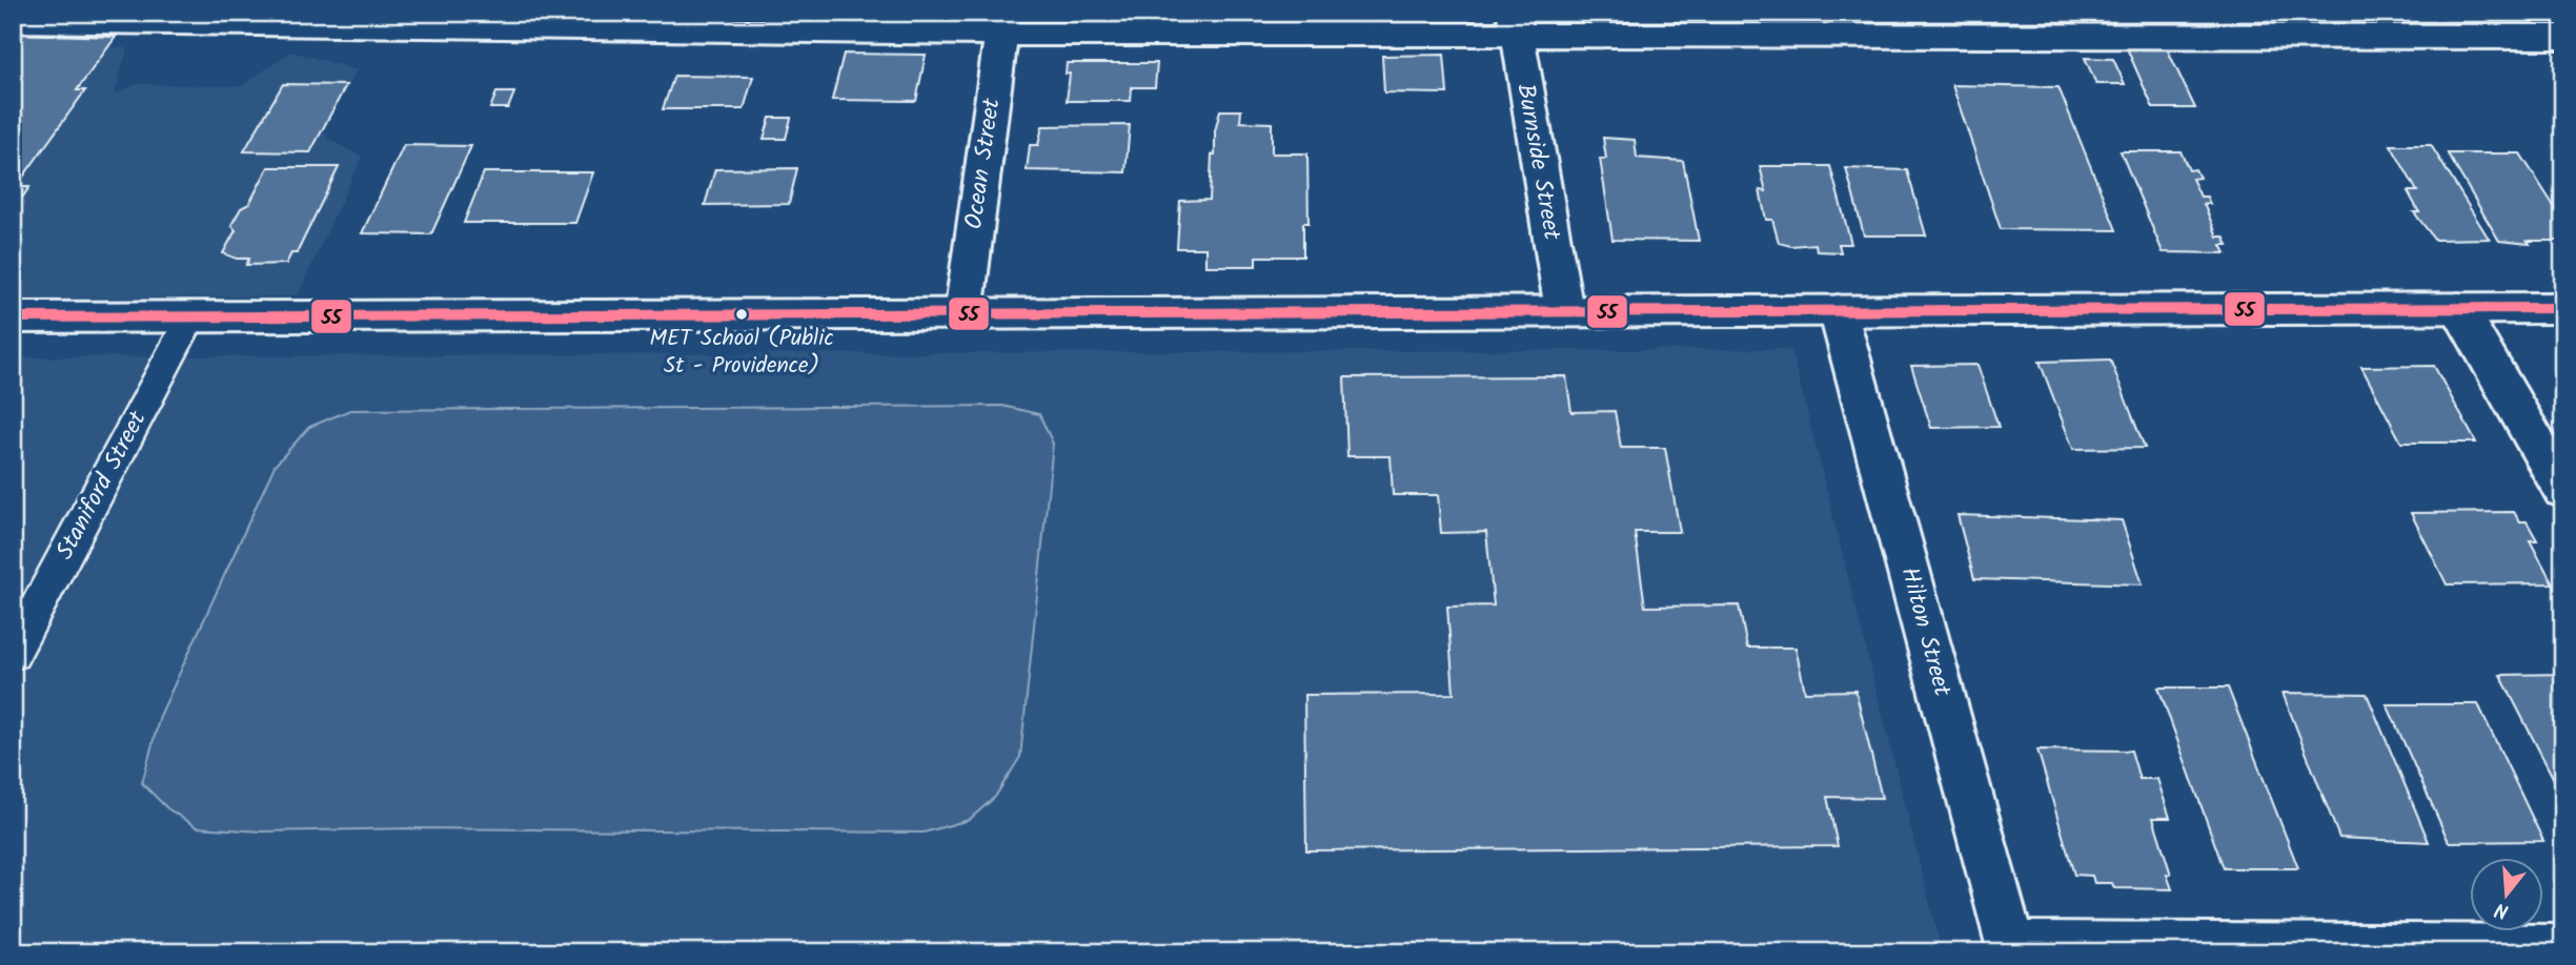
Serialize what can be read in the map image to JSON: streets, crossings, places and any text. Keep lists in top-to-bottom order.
{
  "streets": {
    "street": ["Burnside Street", "Ocean Street", "Hilton Street"],
    "lane": ["Staniford Street"]
  },
  "places": ["MET School (Public St - Providence)"],
  "lines": ["transit line 55"],
  "north": "bottom"
}
